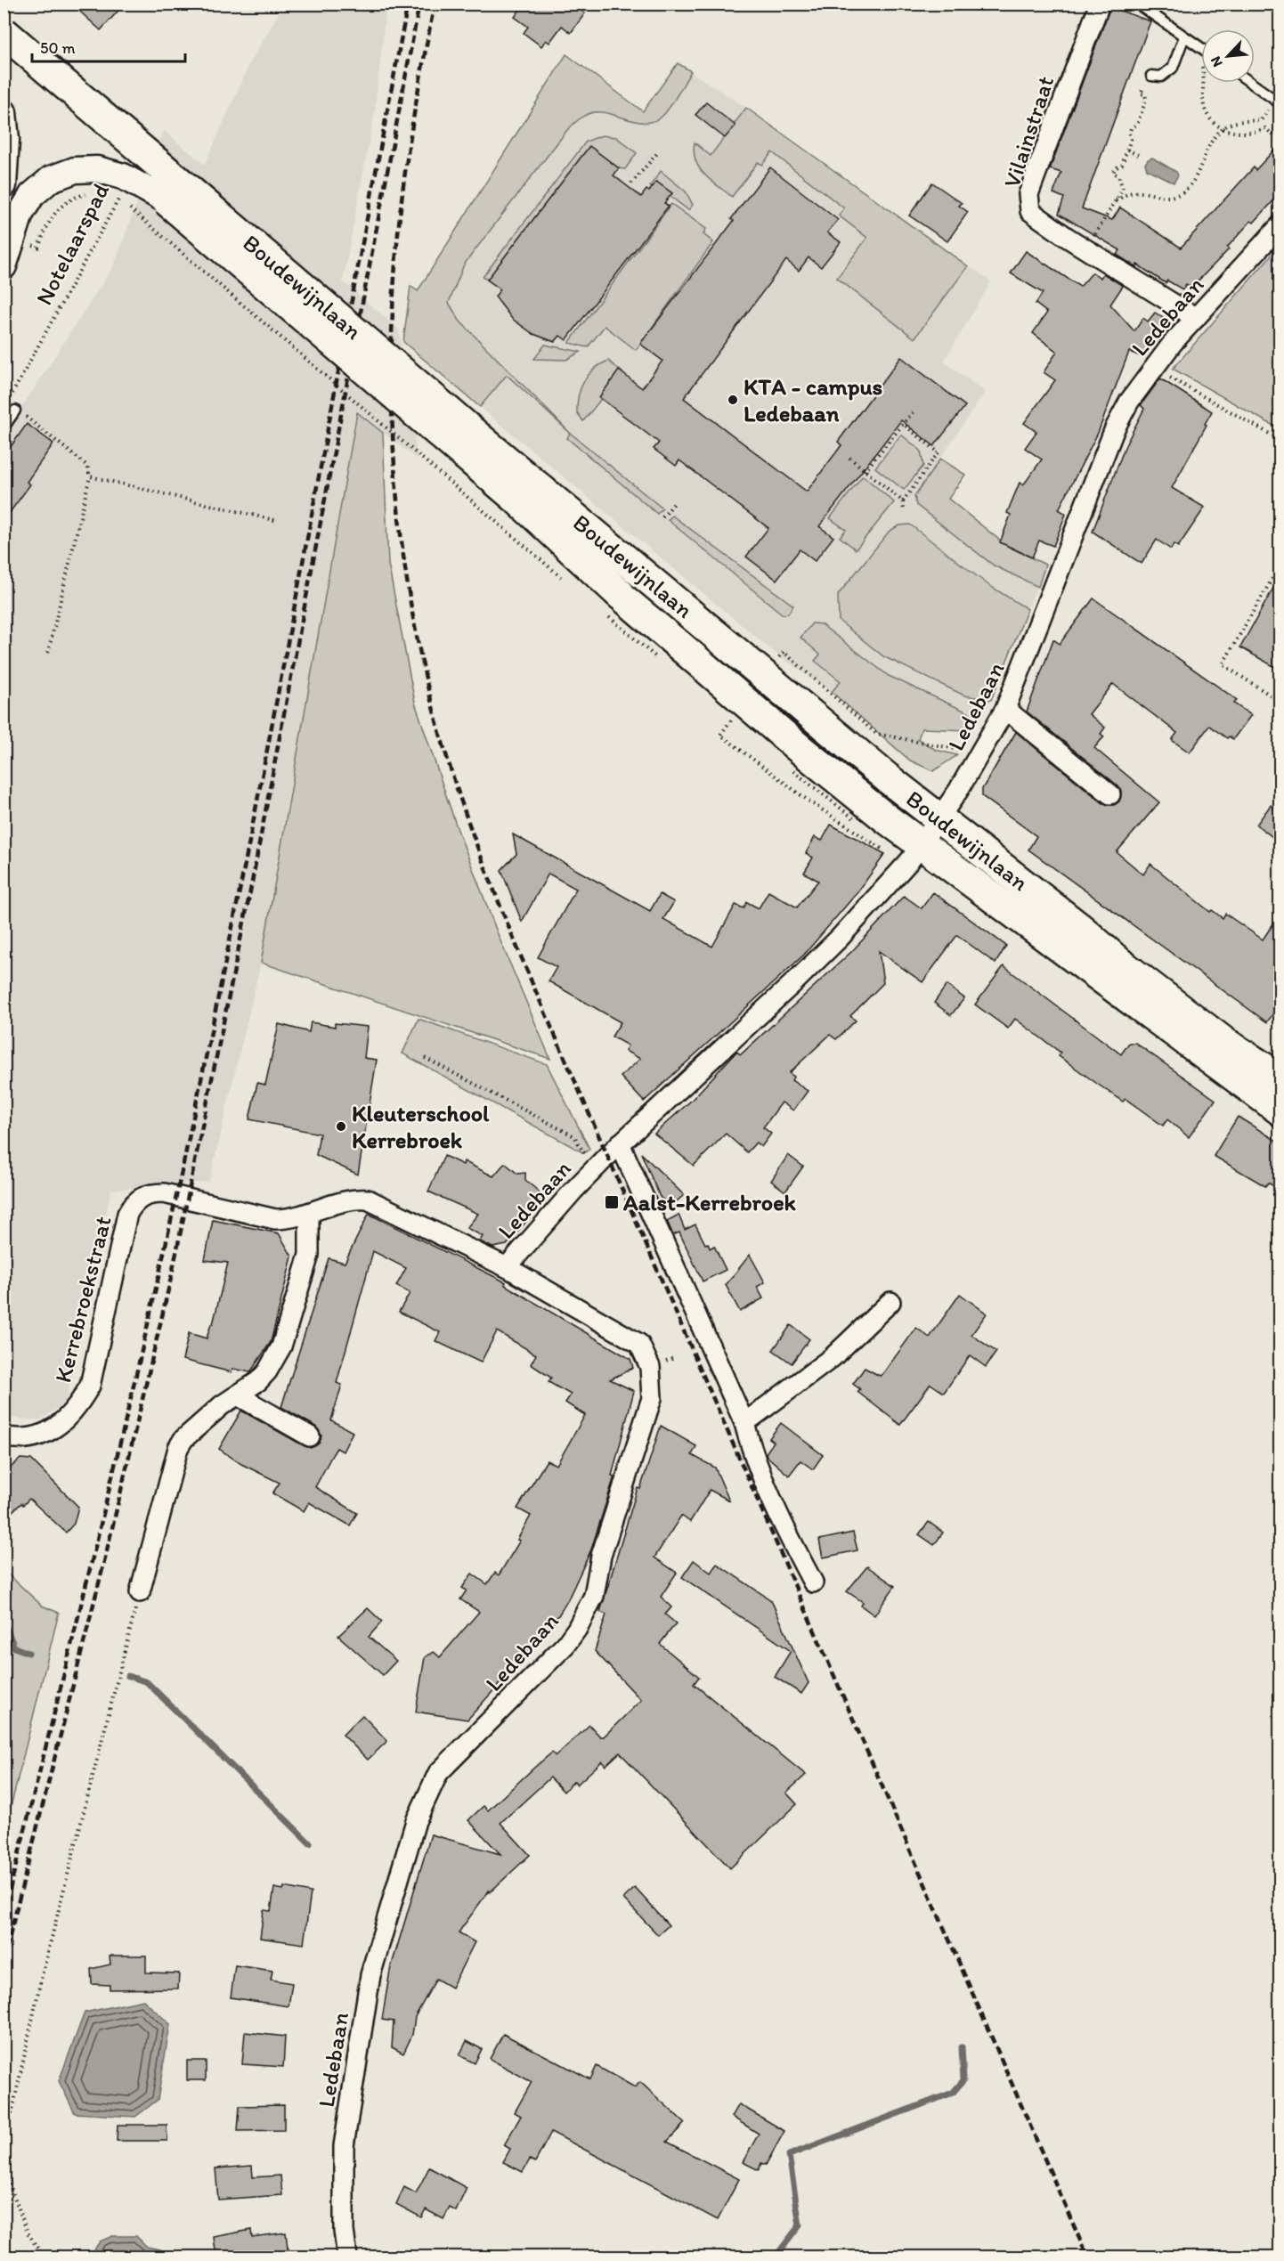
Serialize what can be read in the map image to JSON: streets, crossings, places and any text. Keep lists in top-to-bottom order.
{
  "streets": {
    "main road": ["Boudewijnlaan"],
    "street": ["Vilainstraat", "Ledebaan", "Kerrebroekstraat"],
    "path": ["Notelaarspad"]
  },
  "crossings": [
    ["Vilainstraat", "Ledebaan"],
    ["Boudewijnlaan", "Ledebaan"],
    ["Ledebaan", "Kerrebroekstraat"]
  ],
  "places": {
    "other": ["KTA - campus Ledebaan", "Kleuterschool Kerrebroek"],
    "transit": ["Aalst-Kerrebroek"]
  },
  "scale_bar": "50 m",
  "north": "bottom left"
}
